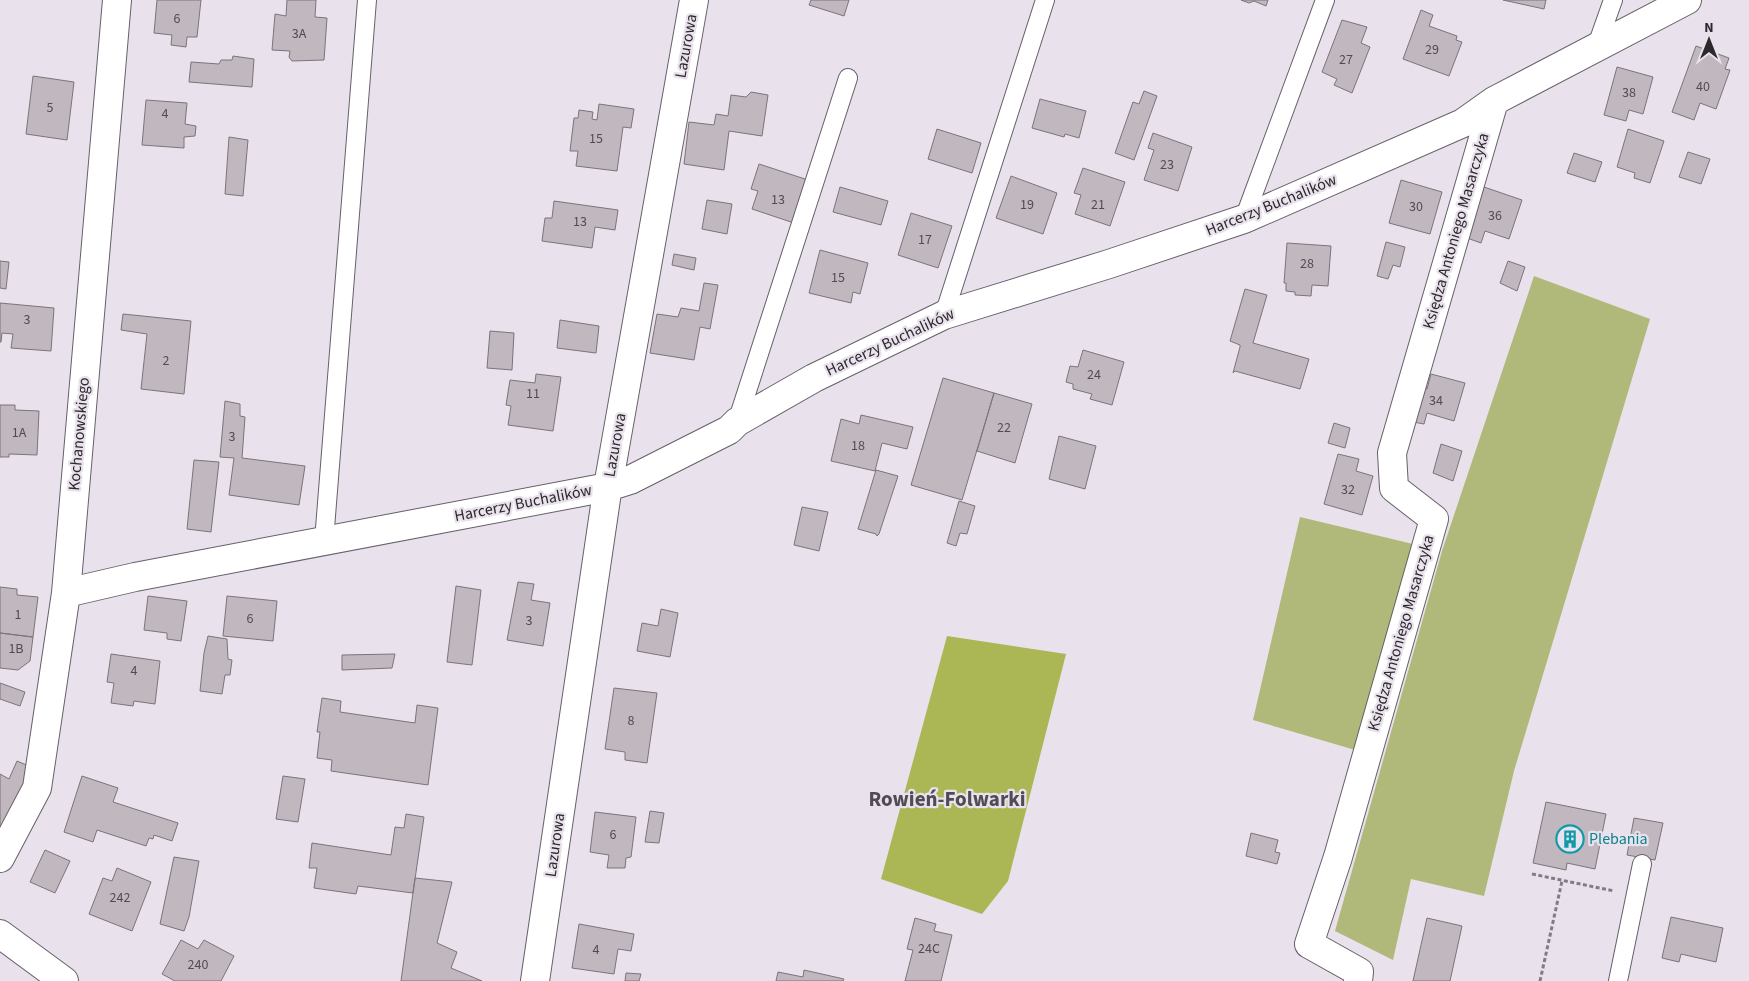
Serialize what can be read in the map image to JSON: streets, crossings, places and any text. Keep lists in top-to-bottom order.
{
  "streets": {
    "street": [
      "Lazurowa",
      "Harcerzy Buchalików",
      "Księdza Antoniego Masarczyka",
      "Kochanowskiego"
    ]
  },
  "crossings": [
    ["Lazurowa", "Harcerzy Buchalików"],
    ["Harcerzy Buchalików", "Księdza Antoniego Masarczyka"],
    ["Harcerzy Buchalików", "Kochanowskiego"]
  ],
  "districts": ["Rowień-Folwarki"],
  "places": {
    "building": ["Plebania"]
  },
  "house_numbers": [
    "6",
    "3A",
    "29",
    "27",
    "40",
    "38",
    "5",
    "4",
    "15",
    "23",
    "13",
    "19",
    "21",
    "30",
    "36",
    "13",
    "17",
    "28",
    "15",
    "3",
    "2",
    "24",
    "11",
    "34",
    "22",
    "1A",
    "3",
    "18",
    "32",
    "1",
    "6",
    "3",
    "1B",
    "4",
    "8",
    "6",
    "242",
    "24C",
    "4",
    "240"
  ],
  "north": "top"
}
